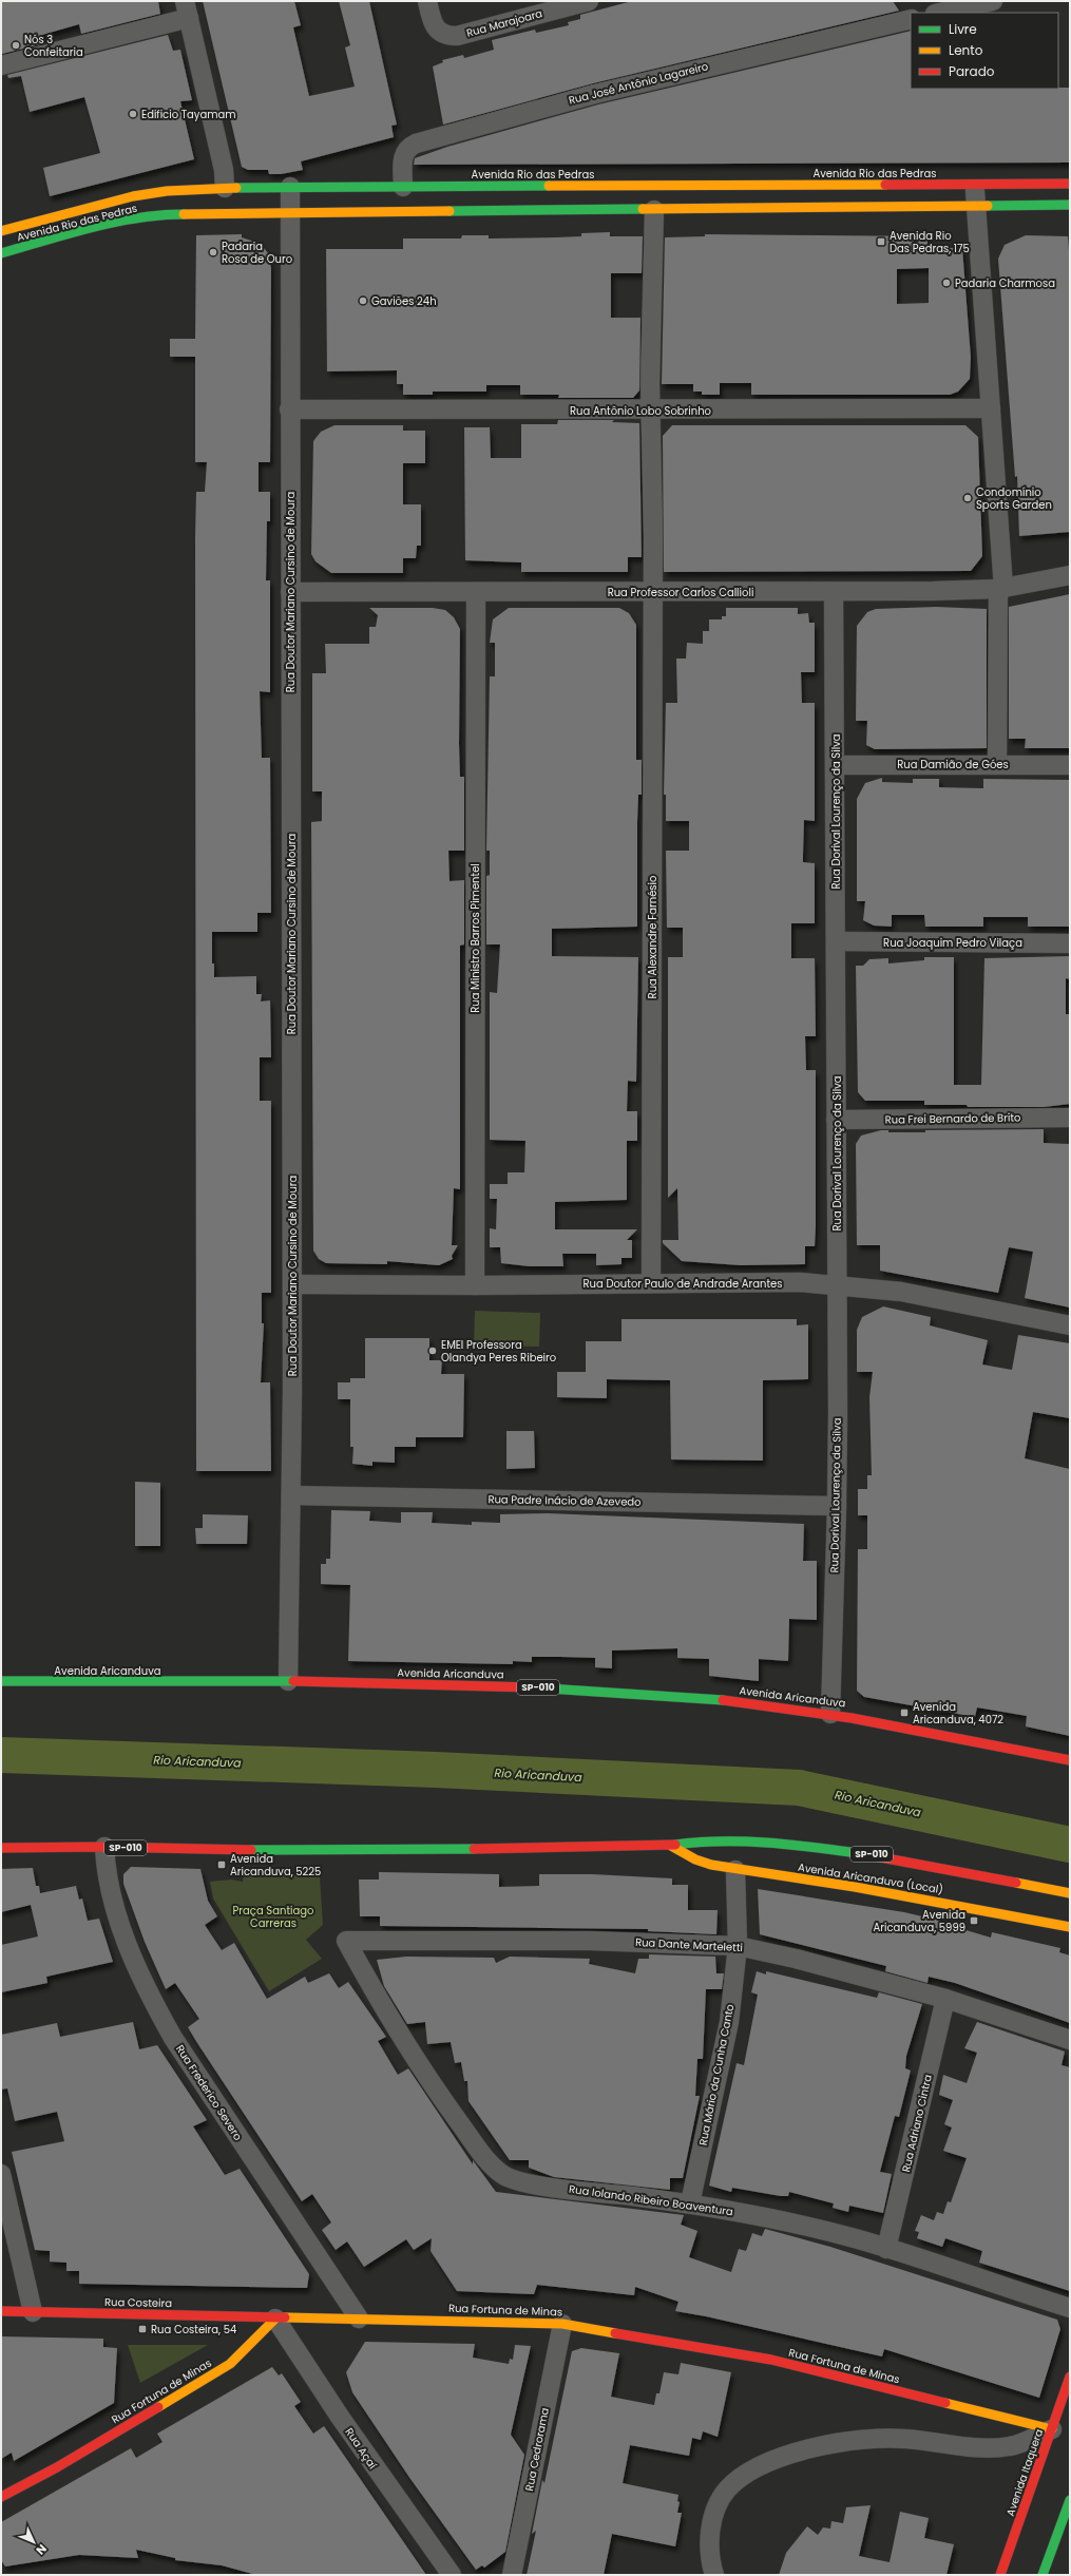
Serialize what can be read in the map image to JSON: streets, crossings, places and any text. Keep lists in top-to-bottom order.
{
  "streets": {
    "main road": [
      "Avenida Rio das Pedras",
      "Avenida Aricanduva",
      "SP-010",
      "Avenida Aricanduva (Local)",
      "Rua Costeira",
      "Rua Fortuna de Minas",
      "Avenida Itaquera"
    ],
    "street": [
      "Rua Marajoara",
      "Rua José Antônio Lagareiro",
      "Rua Antônio Lobo Sobrinho",
      "Rua Doutor Mariano Cursino de Moura",
      "Rua Professor Carlos Callioli",
      "Rua Damião de Góes",
      "Rua Dorival Lourenço da Silva",
      "Rua Alexandre Farnésio",
      "Rua Ministro Barros Pimentel",
      "Rua Joaquim Pedro Vilaça",
      "Rua Frei Bernardo de Brito",
      "Rua Doutor Paulo de Andrade Arantes",
      "Rua Padre Inácio de Azevedo",
      "Rua Dante Marteletti",
      "Rua Mário da Cunha Canto",
      "Rua Frederico Severo",
      "Rua Adriano Cintra",
      "Rua Iolando Ribeiro Boaventura",
      "Rua Açaí",
      "Rua Cedrorama"
    ]
  },
  "crossings": [
    ["Rua José Antônio Lagareiro", "Avenida Rio das Pedras"],
    ["Avenida Rio das Pedras", "Rua Doutor Mariano Cursino de Moura"],
    ["Avenida Rio das Pedras", "Rua Alexandre Farnésio"],
    ["Rua Antônio Lobo Sobrinho", "Rua Doutor Mariano Cursino de Moura"],
    ["Rua Antônio Lobo Sobrinho", "Rua Alexandre Farnésio"],
    ["Rua Doutor Mariano Cursino de Moura", "Rua Professor Carlos Callioli"],
    ["Rua Doutor Mariano Cursino de Moura", "Rua Doutor Paulo de Andrade Arantes"],
    ["Rua Doutor Mariano Cursino de Moura", "Rua Padre Inácio de Azevedo"],
    ["Rua Doutor Mariano Cursino de Moura", "Avenida Aricanduva"],
    ["Rua Professor Carlos Callioli", "Rua Dorival Lourenço da Silva"],
    ["Rua Professor Carlos Callioli", "Rua Alexandre Farnésio"],
    ["Rua Professor Carlos Callioli", "Rua Ministro Barros Pimentel"],
    ["Rua Damião de Góes", "Rua Dorival Lourenço da Silva"],
    ["Rua Dorival Lourenço da Silva", "Rua Joaquim Pedro Vilaça"],
    ["Rua Dorival Lourenço da Silva", "Rua Frei Bernardo de Brito"],
    ["Rua Dorival Lourenço da Silva", "Rua Doutor Paulo de Andrade Arantes"],
    ["Rua Dorival Lourenço da Silva", "Rua Padre Inácio de Azevedo"],
    ["Rua Dorival Lourenço da Silva", "Avenida Aricanduva"],
    ["Rua Alexandre Farnésio", "Rua Doutor Paulo de Andrade Arantes"],
    ["Rua Ministro Barros Pimentel", "Rua Doutor Paulo de Andrade Arantes"],
    ["SP-010", "Avenida Aricanduva (Local)"],
    ["SP-010", "Rua Frederico Severo"],
    ["Avenida Aricanduva (Local)", "Rua Mário da Cunha Canto"],
    ["Rua Dante Marteletti", "Rua Mário da Cunha Canto"],
    ["Rua Dante Marteletti", "Rua Adriano Cintra"],
    ["Rua Dante Marteletti", "Rua Iolando Ribeiro Boaventura"],
    ["Rua Mário da Cunha Canto", "Rua Iolando Ribeiro Boaventura"],
    ["Rua Frederico Severo", "Rua Fortuna de Minas"],
    ["Rua Adriano Cintra", "Rua Iolando Ribeiro Boaventura"],
    ["Rua Costeira", "Rua Fortuna de Minas"],
    ["Rua Costeira", "Rua Açaí"],
    ["Rua Fortuna de Minas", "Rua Açaí"],
    ["Rua Fortuna de Minas", "Rua Cedrorama"],
    ["Rua Fortuna de Minas", "Avenida Itaquera"]
  ],
  "water": ["Rio Aricanduva"],
  "parks": ["Praça Santiago Carreras"],
  "places": {
    "other": [
      "Nós 3 Confeitaria",
      "Edificio Tayamam",
      "Padaria Rosa de Ouro",
      "Padaria Charmosa",
      "Gaviões 24h",
      "Condomínio Sports Garden",
      "EMEI Professora Olandya Peres Ribeiro"
    ],
    "transit": [
      "Avenida Rio Das Pedras, 175",
      "Avenida Aricanduva, 4072",
      "Avenida Aricanduva, 5225",
      "Avenida Aricanduva, 5999",
      "Rua Costeira, 54"
    ]
  },
  "legend": ["Livre", "Lento", "Parado"],
  "north": "bottom right"
}
